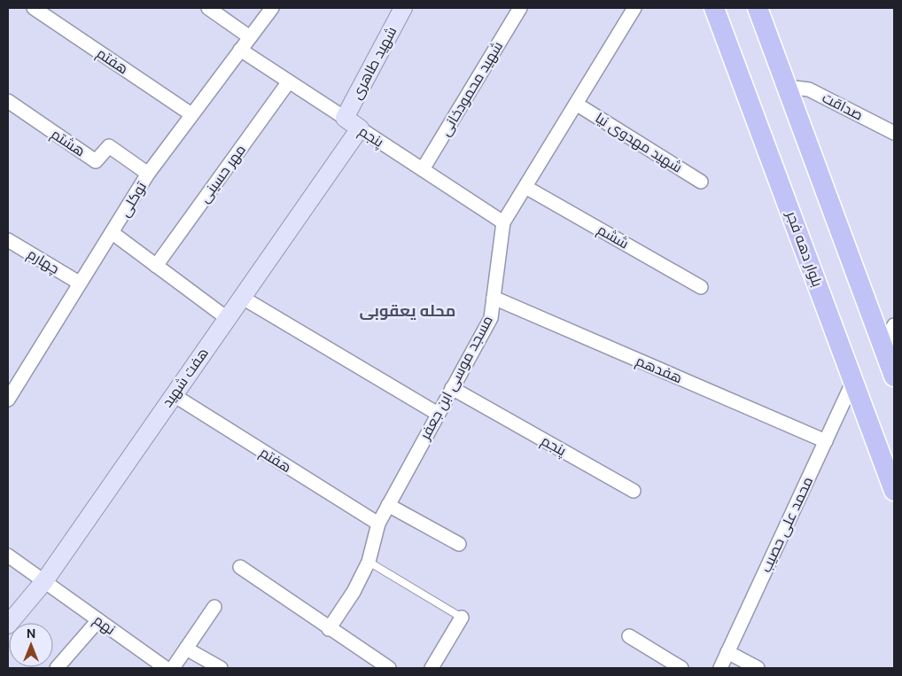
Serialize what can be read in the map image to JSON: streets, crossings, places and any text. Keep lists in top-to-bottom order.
{
  "streets": {
    "main road": ["بلوار دهه فجر"],
    "street": [
      "هفتم",
      "شهید طاهری",
      "شهید محمودخانی",
      "صداقت",
      "پنجم",
      "هشتم",
      "شهید مهدوی نیا",
      "مهر حسینی",
      "توکلی",
      "ششم",
      "چهارم",
      "هفدهم",
      "هفت شهید",
      "مسجد موسی ابن جعفر",
      "محمد علی حصیب",
      "نهم"
    ]
  },
  "crossings": [
    ["هفتم", "توکلی"],
    ["هفتم", "هفت شهید"],
    ["هفتم", "مسجد موسی ابن جعفر"],
    ["شهید طاهری", "پنجم"],
    ["شهید محمودخانی", "پنجم"],
    ["پنجم", "مهر حسینی"],
    ["پنجم", "توکلی"],
    ["پنجم", "هفت شهید"],
    ["پنجم", "مسجد موسی ابن جعفر"],
    ["هشتم", "توکلی"],
    ["شهید مهدوی نیا", "مسجد موسی ابن جعفر"],
    ["توکلی", "چهارم"],
    ["ششم", "مسجد موسی ابن جعفر"],
    ["بلوار دهه فجر", "محمد علی حصیب"],
    ["هفدهم", "مسجد موسی ابن جعفر"],
    ["هفدهم", "محمد علی حصیب"],
    ["هفت شهید", "نهم"]
  ],
  "districts": ["محله یعقوبی"],
  "north": "top"
}
